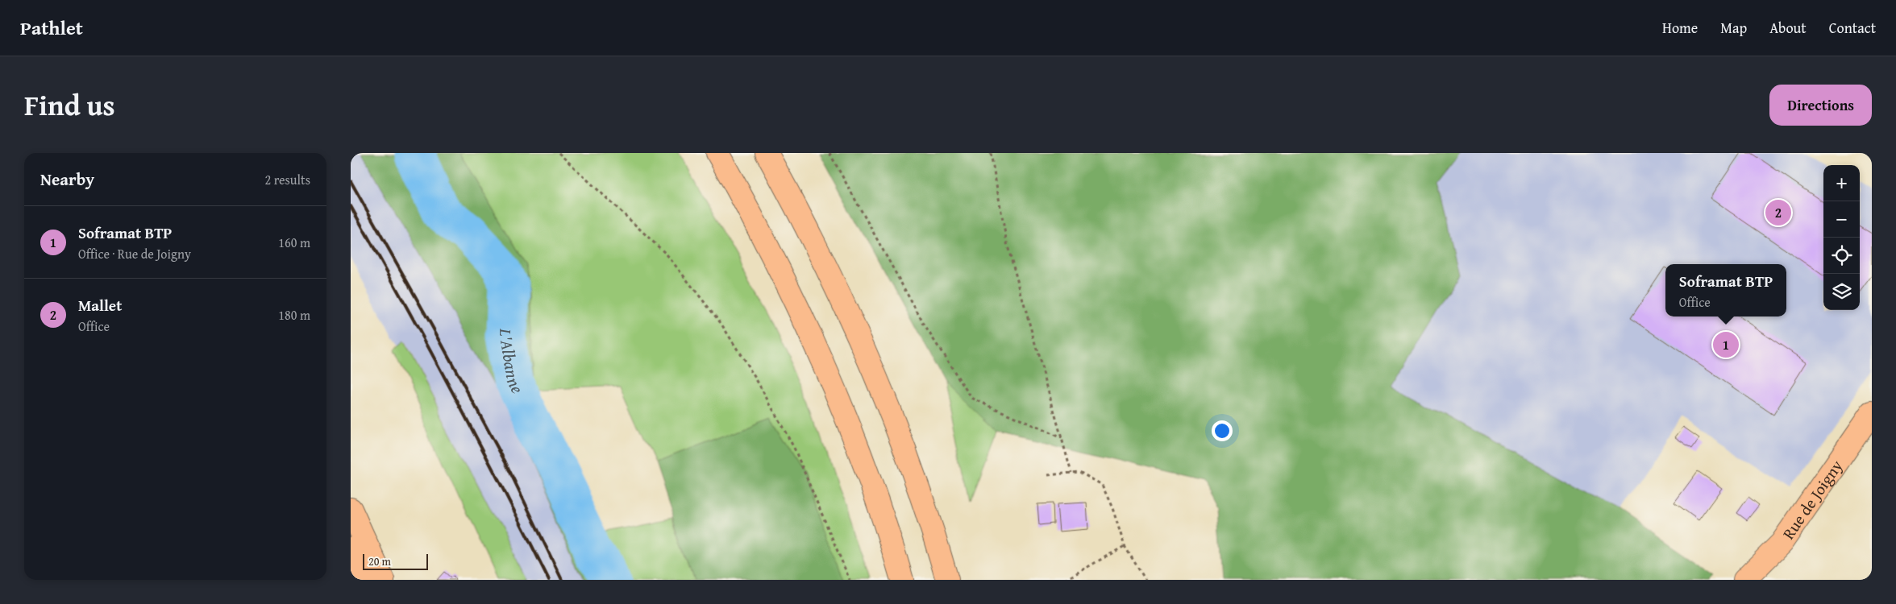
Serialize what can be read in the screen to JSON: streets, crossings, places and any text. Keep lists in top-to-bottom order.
{
  "streets": {
    "main road": ["Rue de Joigny"]
  },
  "water": ["L'Albanne"],
  "scale_bar": "20 m",
  "page": {
    "header": "Pathlet",
    "nav": [
      "Home",
      "Map",
      "About",
      "Contact"
    ],
    "title": "Find us",
    "buttons": "Directions",
    "heading": ["Nearby", "2 results"],
    "map_buttons": ["+", "−"],
    "pins": ["2", "1"],
    "list": [
      {
        "mark": "1",
        "name": "Soframat BTP",
        "note": "Office · Rue de Joigny",
        "value": "160 m"
      },
      {
        "mark": "2",
        "name": "Mallet",
        "note": "Office",
        "value": "180 m"
      }
    ],
    "popup": ["Soframat BTP", "Office"],
    "scale": "20 m"
  }
}
